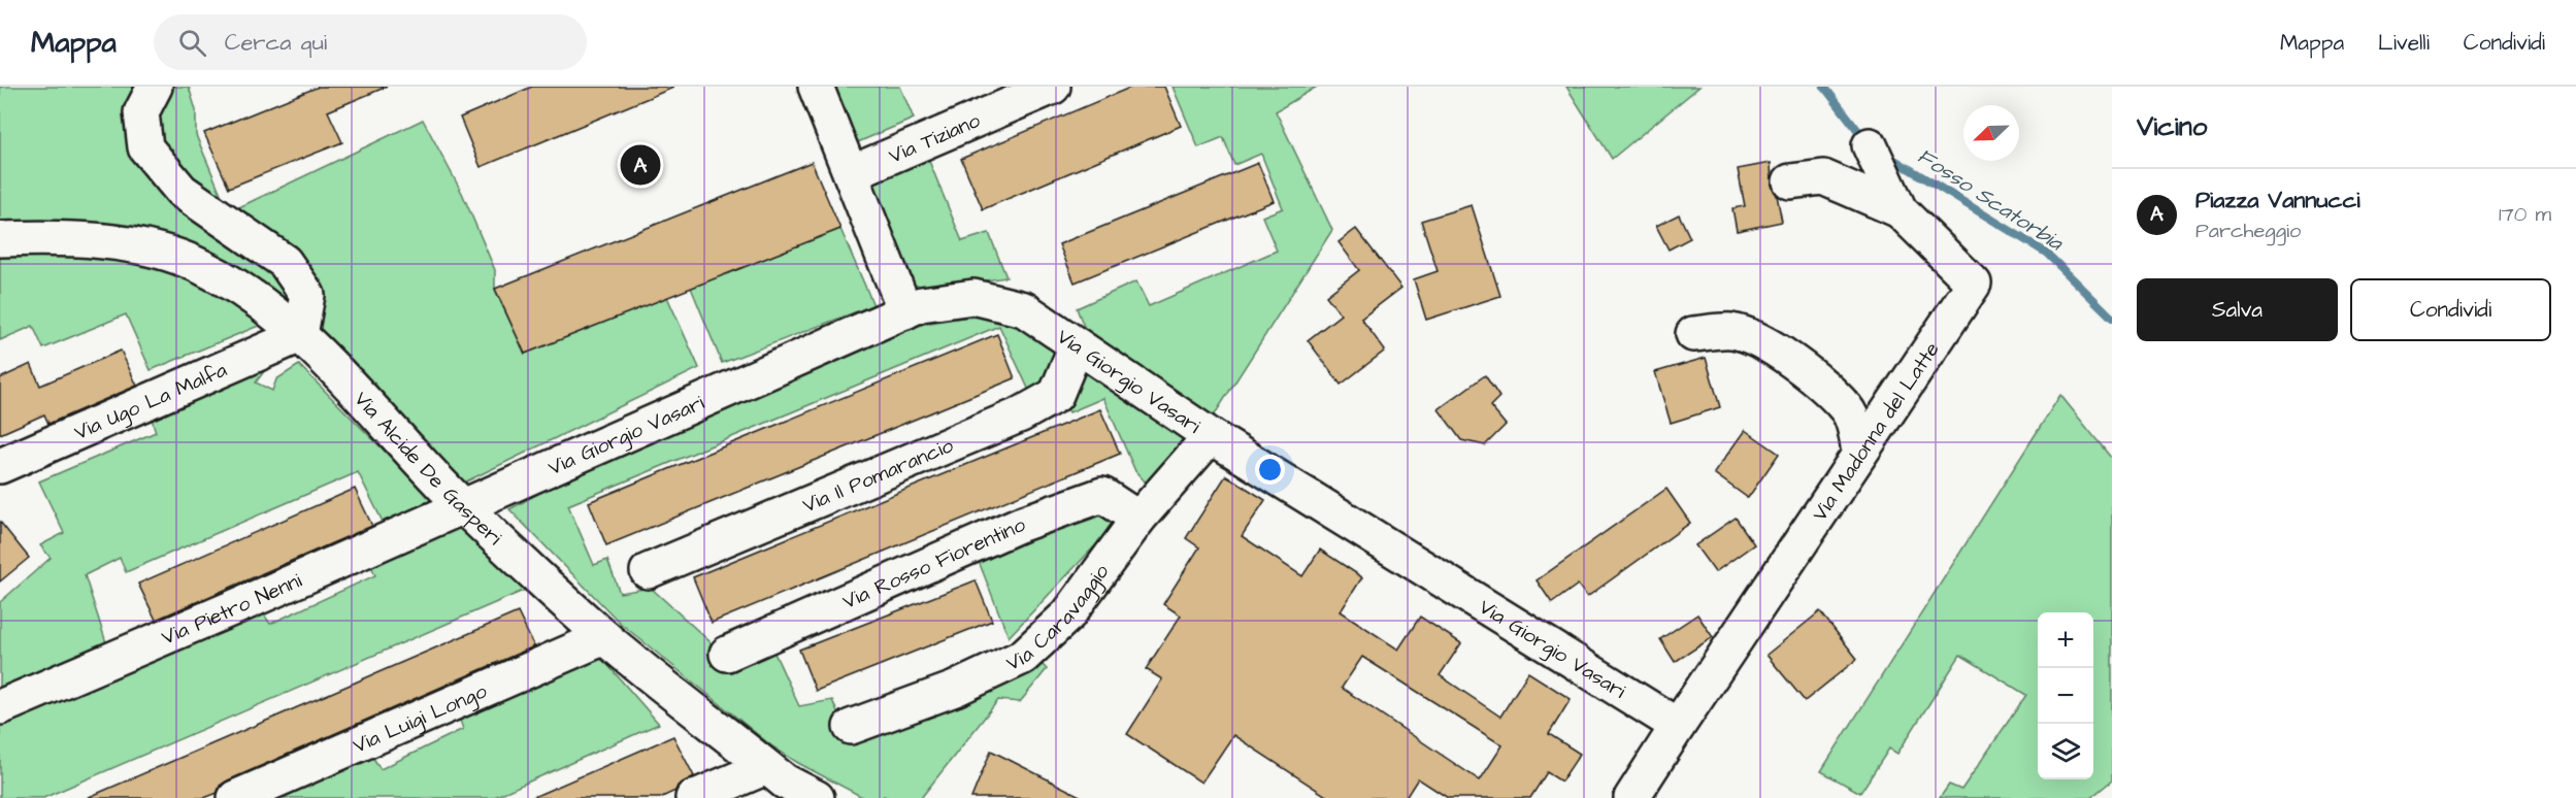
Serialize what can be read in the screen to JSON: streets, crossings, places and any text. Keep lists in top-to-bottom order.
{
  "streets": {
    "street": [
      "Via Tiziano",
      "Via Giorgio Vasari",
      "Via Ugo La Malfa",
      "Via Madonna del Latte",
      "Via Alcide De Gasperi",
      "Via Il Pomarancio",
      "Via Rosso Fiorentino",
      "Via Pietro Nenni",
      "Via Caravaggio",
      "Via Luigi Longo"
    ]
  },
  "crossings": [
    ["Via Giorgio Vasari", "Via Madonna del Latte"],
    ["Via Giorgio Vasari", "Via Alcide De Gasperi"],
    ["Via Giorgio Vasari", "Via Il Pomarancio"],
    ["Via Giorgio Vasari", "Via Pietro Nenni"],
    ["Via Giorgio Vasari", "Via Caravaggio"],
    ["Via Ugo La Malfa", "Via Alcide De Gasperi"],
    ["Via Alcide De Gasperi", "Via Pietro Nenni"],
    ["Via Alcide De Gasperi", "Via Luigi Longo"],
    ["Via Rosso Fiorentino", "Via Caravaggio"]
  ],
  "water": ["Fosso Scatorbia"],
  "north": "bottom left",
  "page": {
    "header": "Mappa",
    "search": "Cerca qui",
    "nav": ["Mappa", "Livelli", "Condividi"],
    "heading": "Vicino",
    "pins": "A",
    "list": [
      {
        "mark": "A",
        "name": "Piazza Vannucci",
        "note": "Parcheggio",
        "value": "170 m"
      }
    ],
    "buttons": ["Salva", "Condividi"],
    "map_buttons": ["+", "−"]
  }
}
